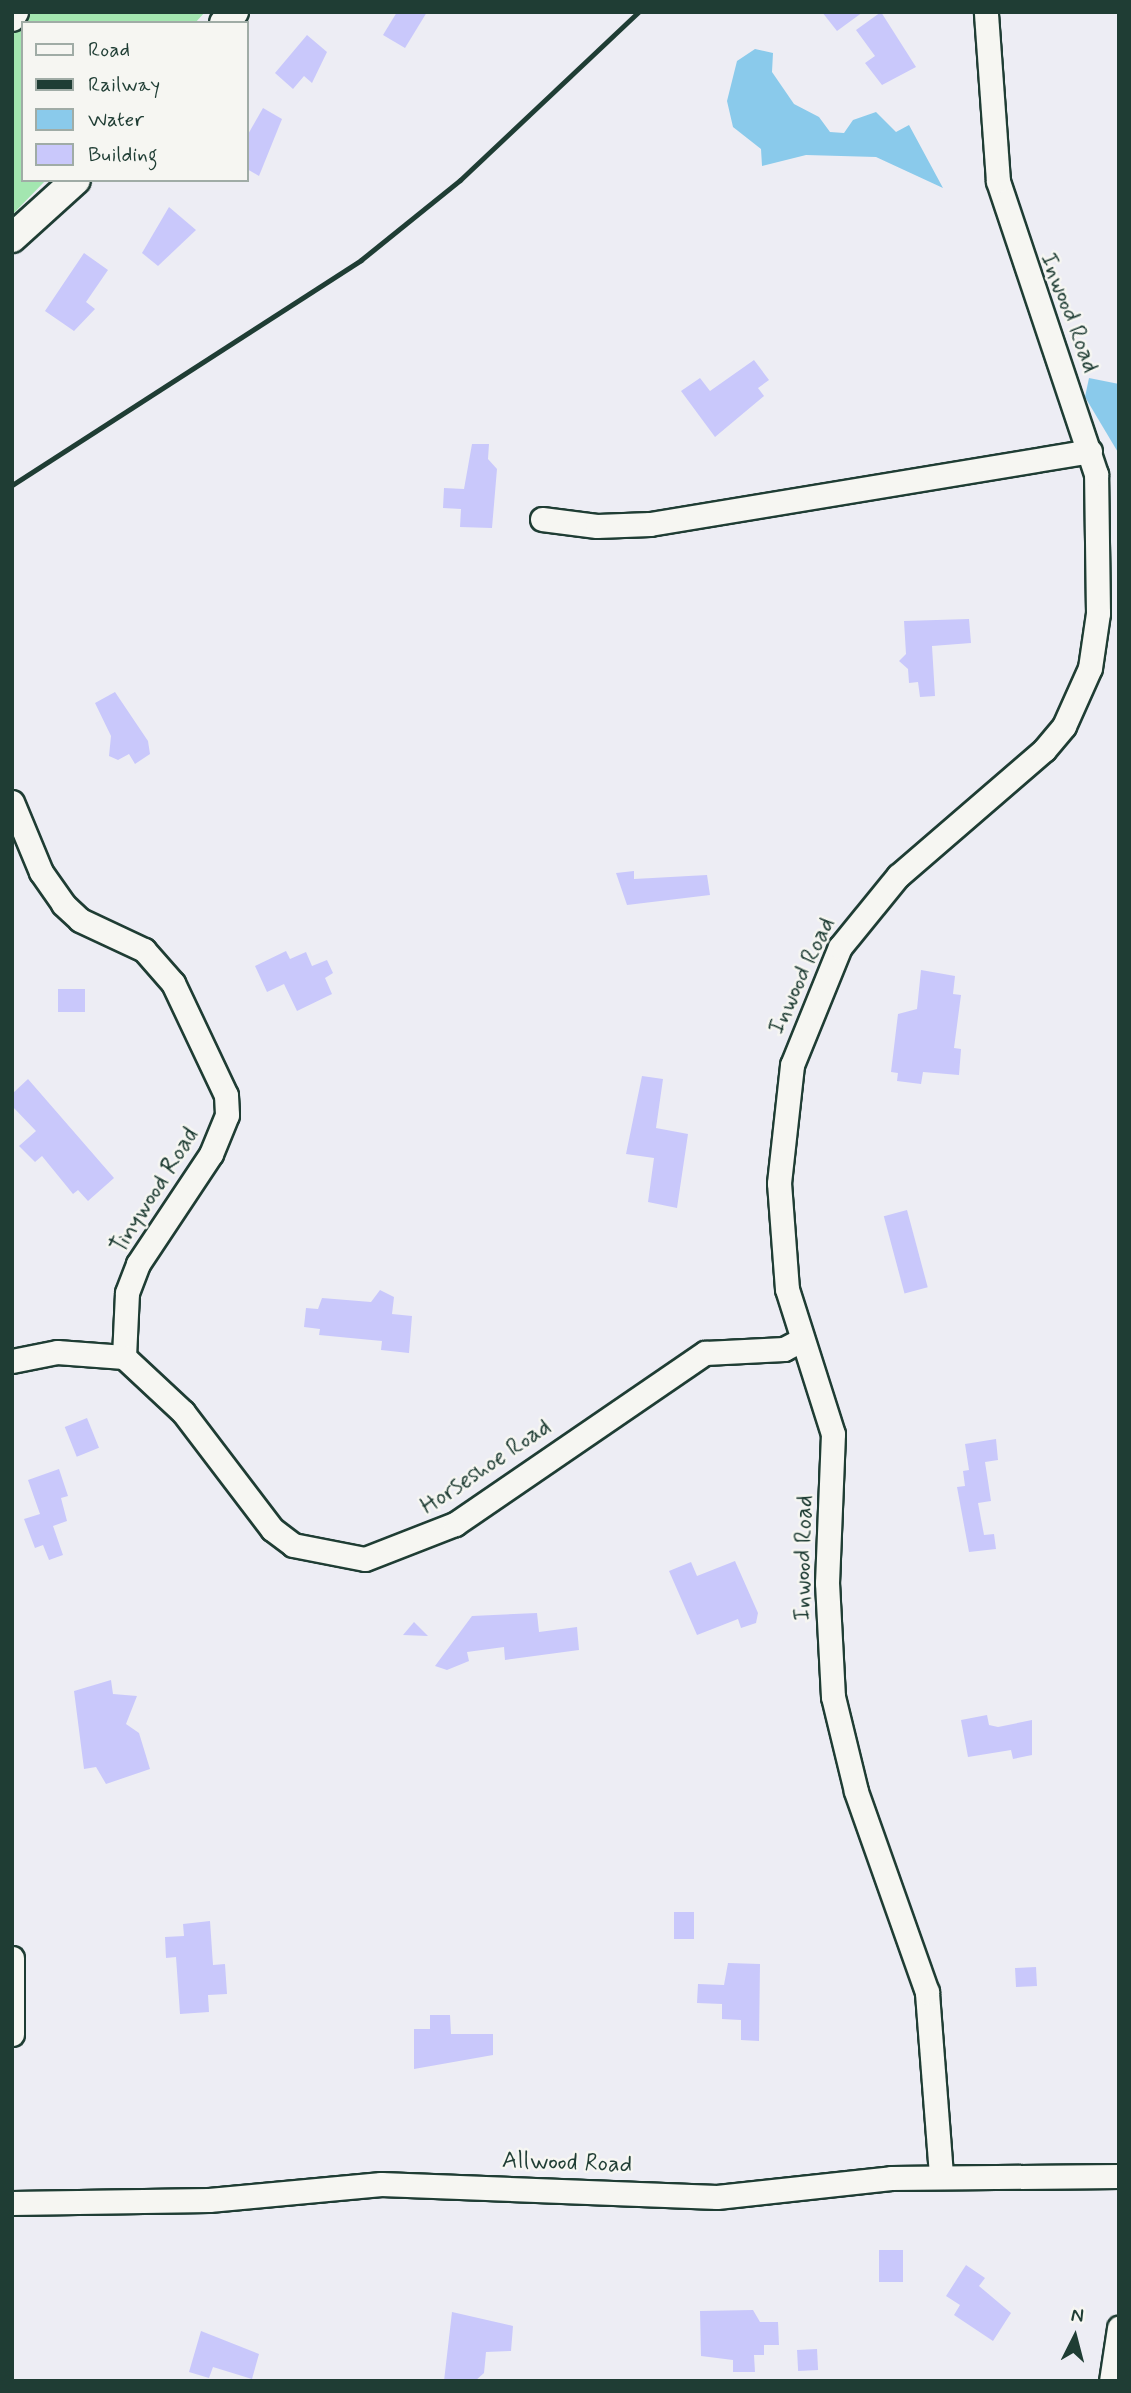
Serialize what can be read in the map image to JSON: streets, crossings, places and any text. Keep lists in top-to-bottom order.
{
  "streets": {
    "street": [
      "Inwood Road",
      "Tinywood Road",
      "Horseshoe Road",
      "Allwood Road"
    ]
  },
  "crossings": [
    ["Inwood Road", "Horseshoe Road"],
    ["Inwood Road", "Allwood Road"],
    ["Tinywood Road", "Horseshoe Road"]
  ],
  "legend": [
    "Road",
    "Railway",
    "Water",
    "Building"
  ],
  "north": "top"
}
